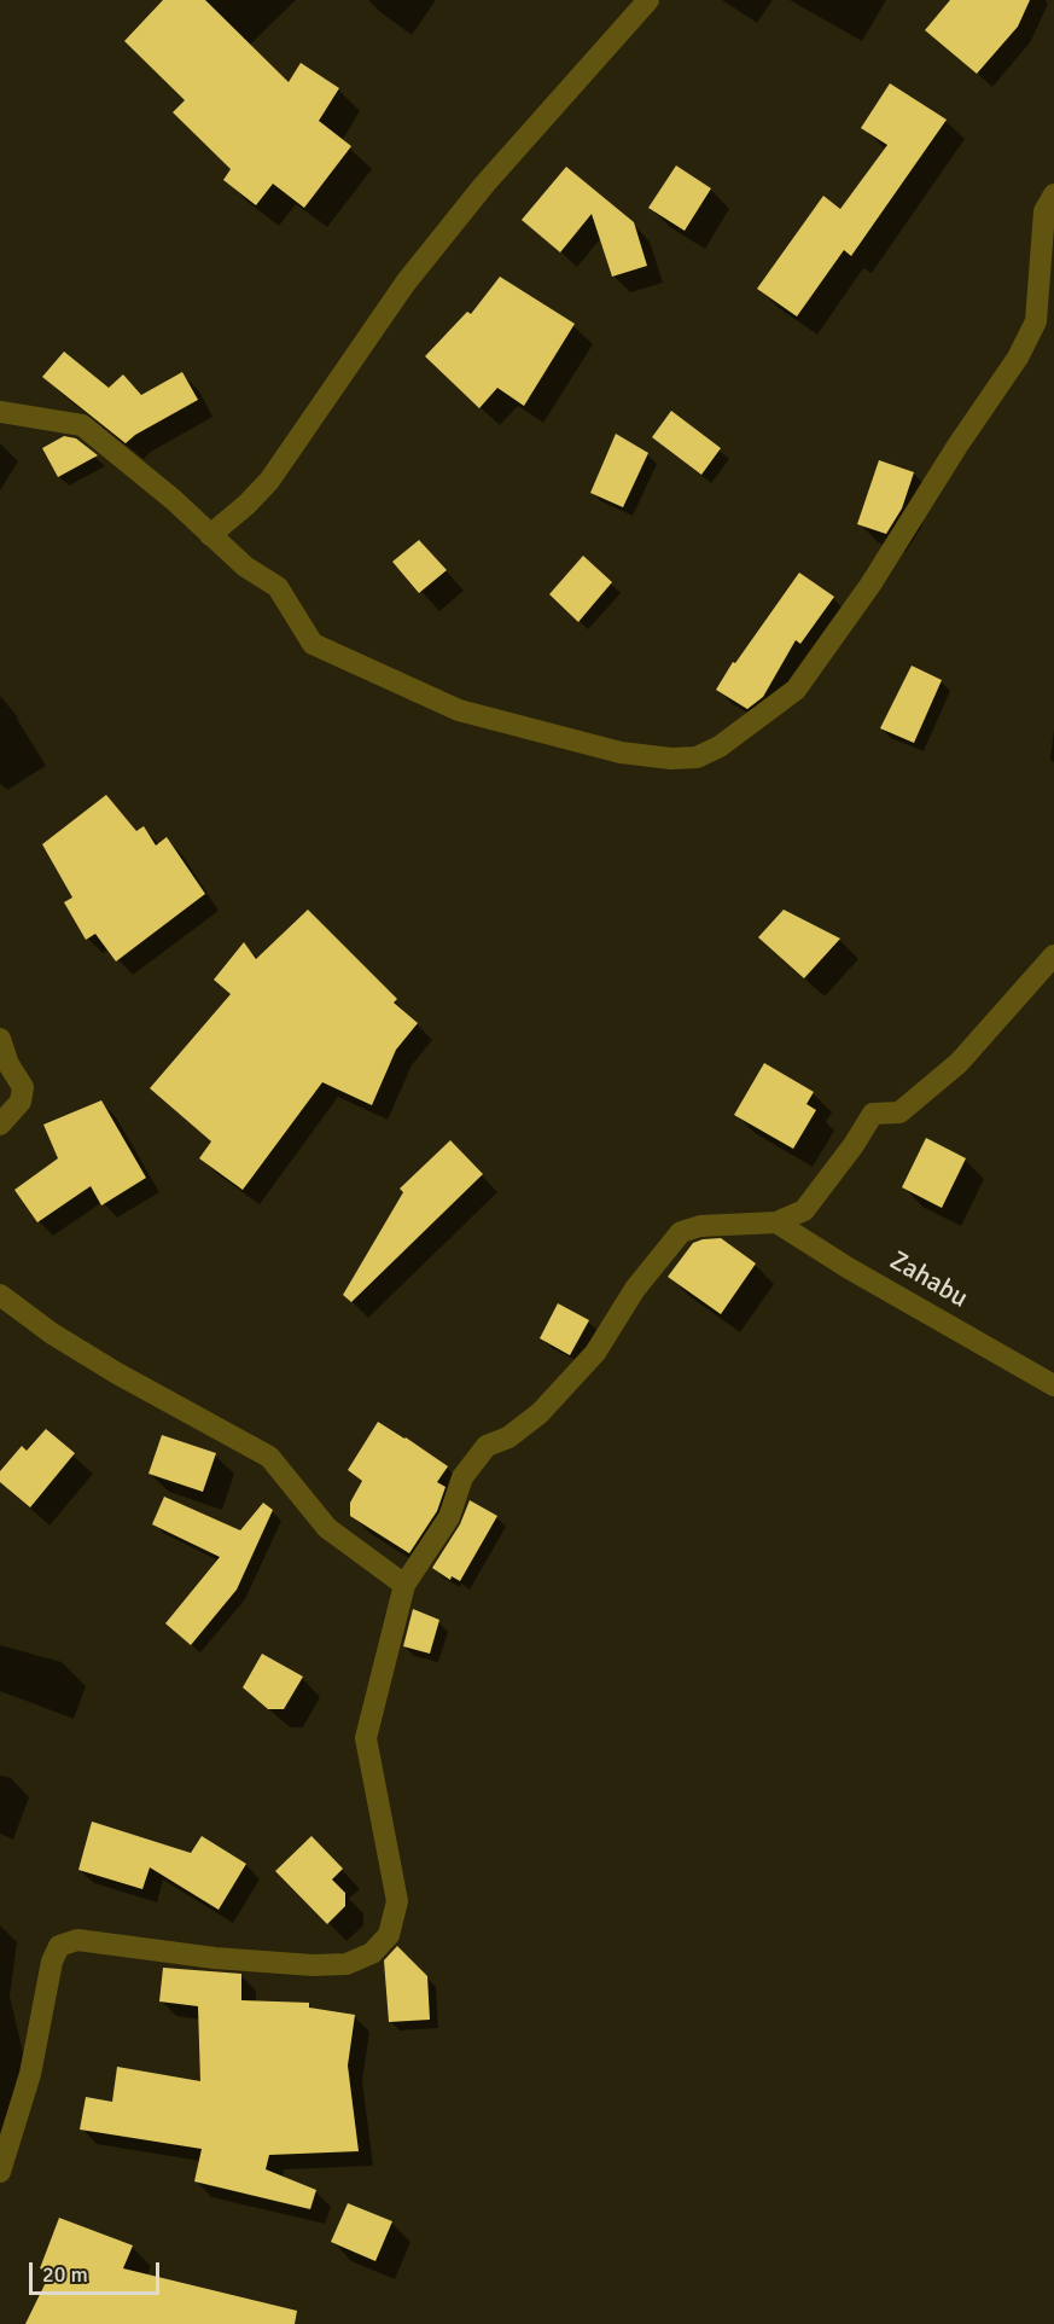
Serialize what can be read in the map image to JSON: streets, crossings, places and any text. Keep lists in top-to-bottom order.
{
  "streets": {
    "street": ["Zahabu"]
  },
  "scale_bar": "20 m"
}
